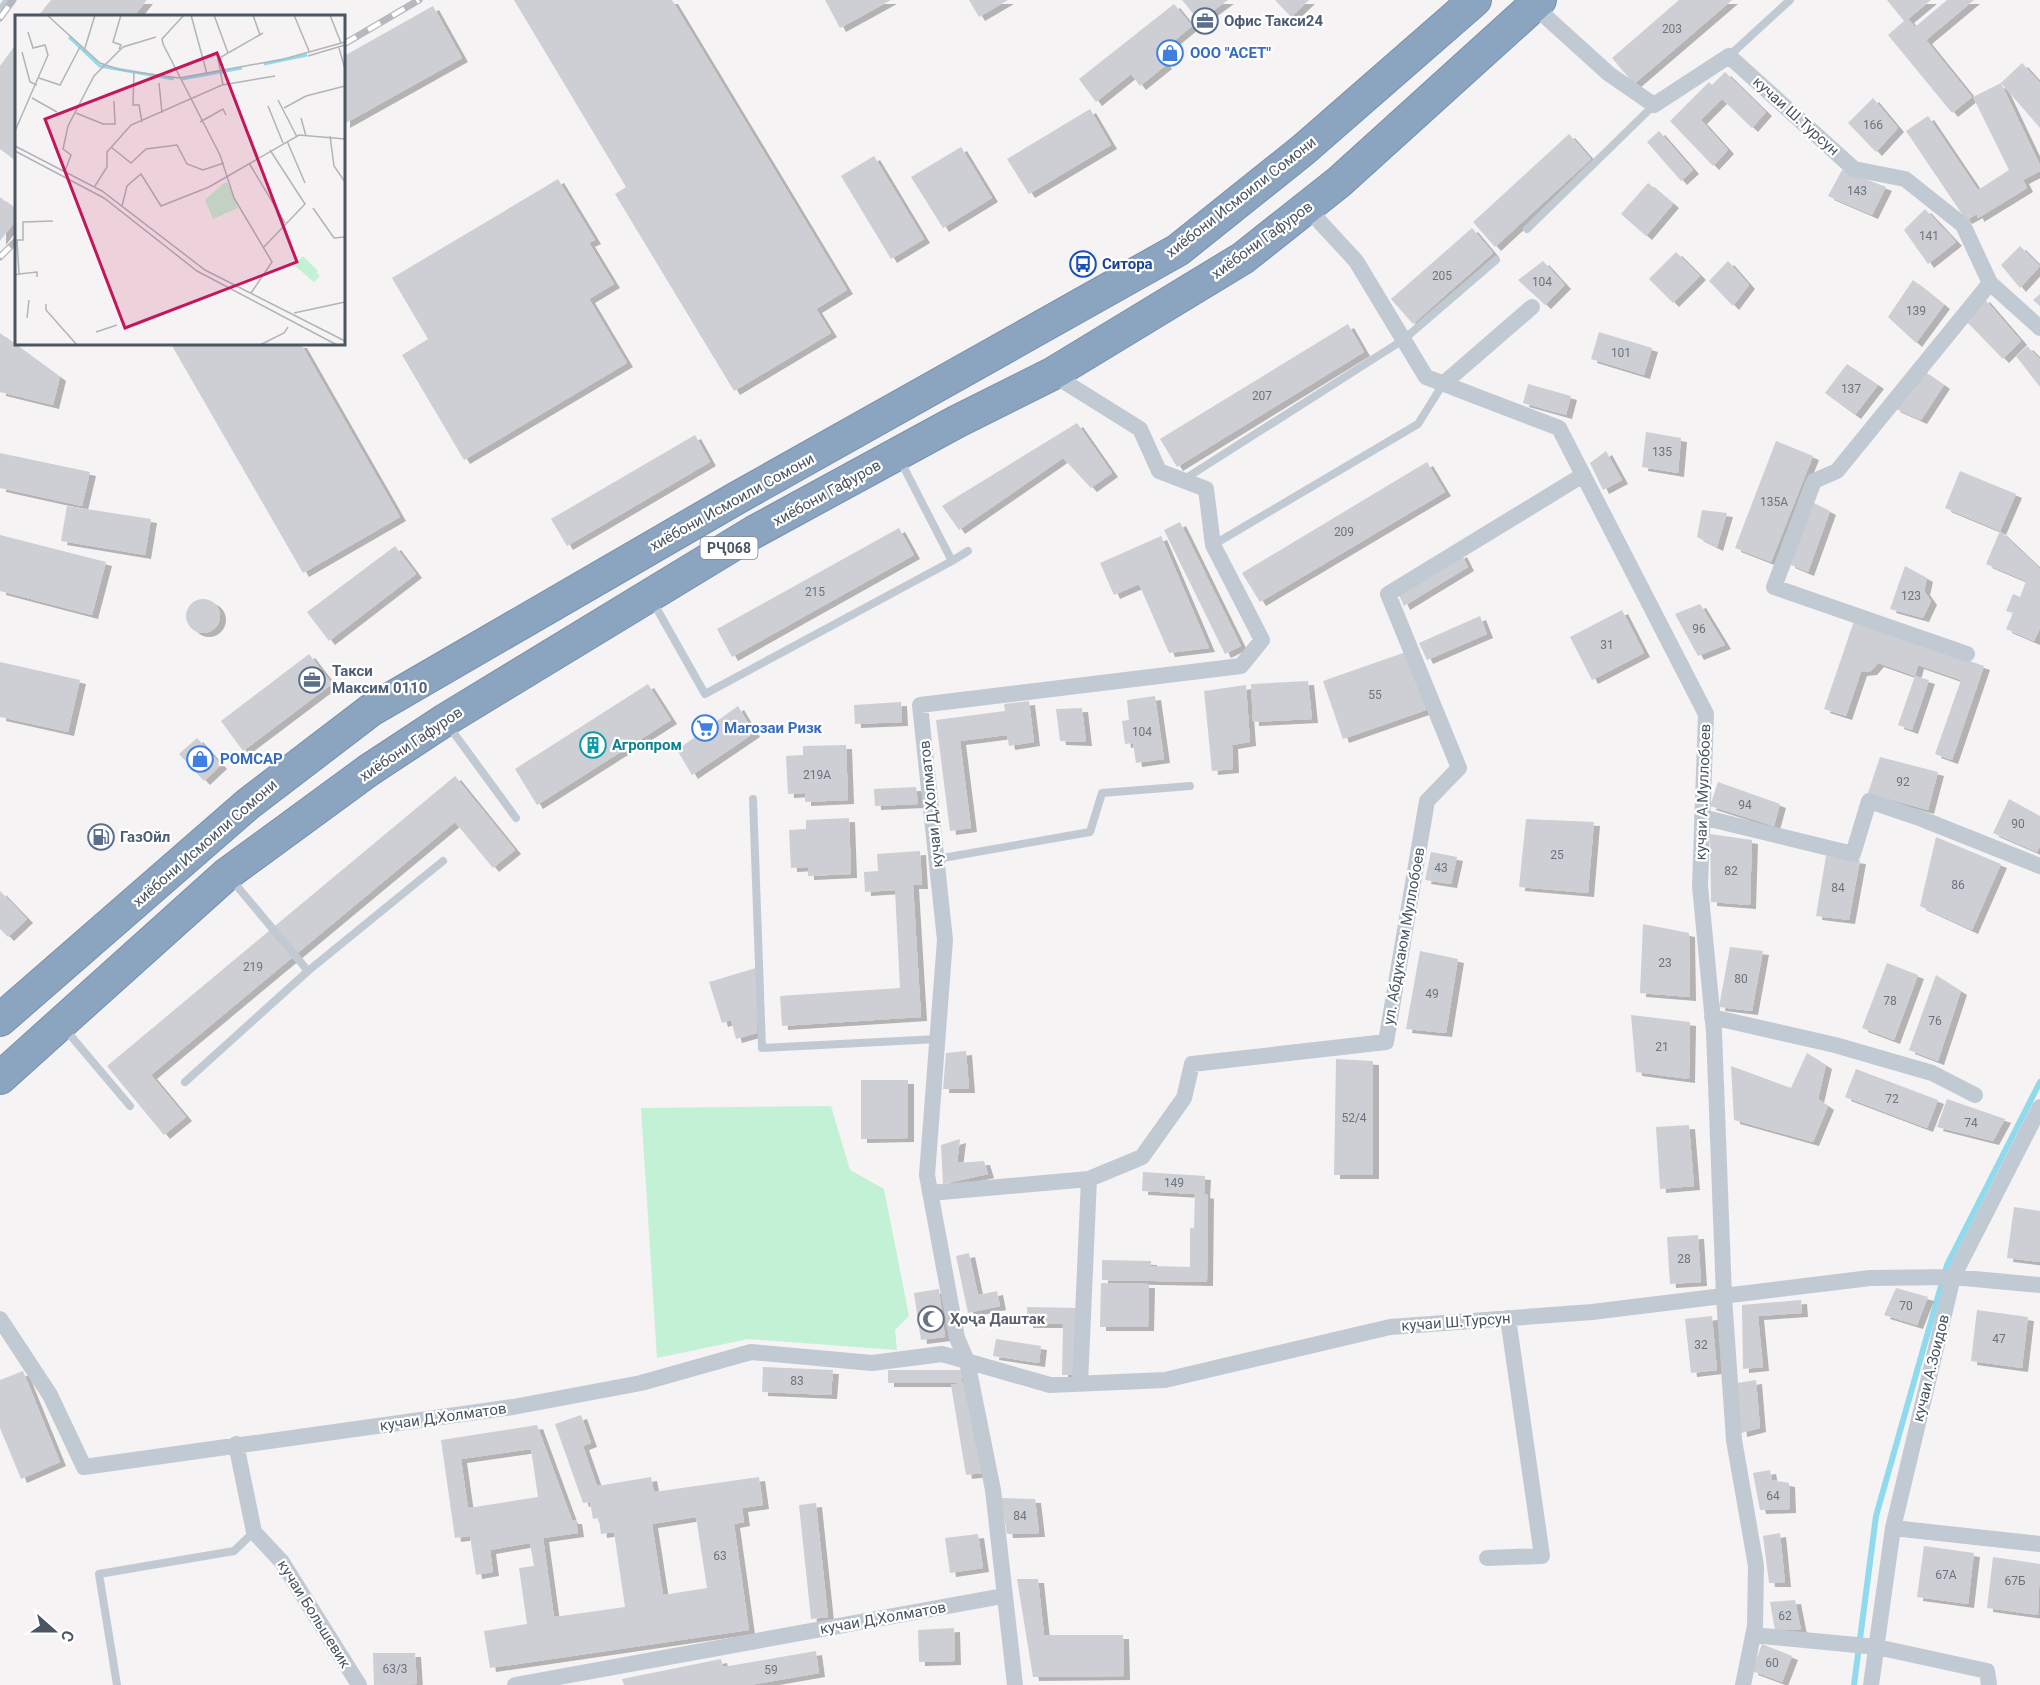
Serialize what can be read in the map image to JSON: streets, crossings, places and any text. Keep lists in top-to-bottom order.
{
  "streets": {
    "highway": ["хиёбони Исмоили Сомони", "хиёбони Гафуров", "РҶ068"],
    "street": [
      "кучаи Ш.Турсун",
      "кучаи А.Муллобоев",
      "кучаи Д,Холматов",
      "ул. Абдукаюм Муллобоев",
      "кучаи А.Зоидов",
      "кучаи Большевик"
    ]
  },
  "crossings": [
    ["кучаи Ш.Турсун", "кучаи А.Муллобоев"],
    ["кучаи Ш.Турсун", "кучаи Д,Холматов"],
    ["кучаи Ш.Турсун", "кучаи А.Зоидов"],
    ["кучаи А.Муллобоев", "ул. Абдукаюм Муллобоев"]
  ],
  "places": {
    "office": ["Офис Такси24", "Такси Максим 0110"],
    "shop": ["ООО \"АСЕТ\"", "РОМСАР"],
    "bus stop": ["Ситора"],
    "supermarket": ["Магозаи Ризк"],
    "building": ["Агропром"],
    "fuel station": ["ГазОйл"],
    "mosque": ["Ҳоҷа Даштак"]
  },
  "house_numbers": [
    "203",
    "166",
    "143",
    "141",
    "205",
    "104",
    "139",
    "101",
    "137",
    "207",
    "135",
    "135А",
    "209",
    "215",
    "123",
    "96",
    "31",
    "55",
    "104",
    "219А",
    "92",
    "94",
    "90",
    "25",
    "43",
    "82",
    "86",
    "84",
    "23",
    "219",
    "80",
    "49",
    "78",
    "76",
    "21",
    "72",
    "52/4",
    "74",
    "149",
    "28",
    "70",
    "47",
    "32",
    "83",
    "64",
    "84",
    "63",
    "67А",
    "67Б",
    "62",
    "60",
    "63/3",
    "59"
  ],
  "north": "right"
}
